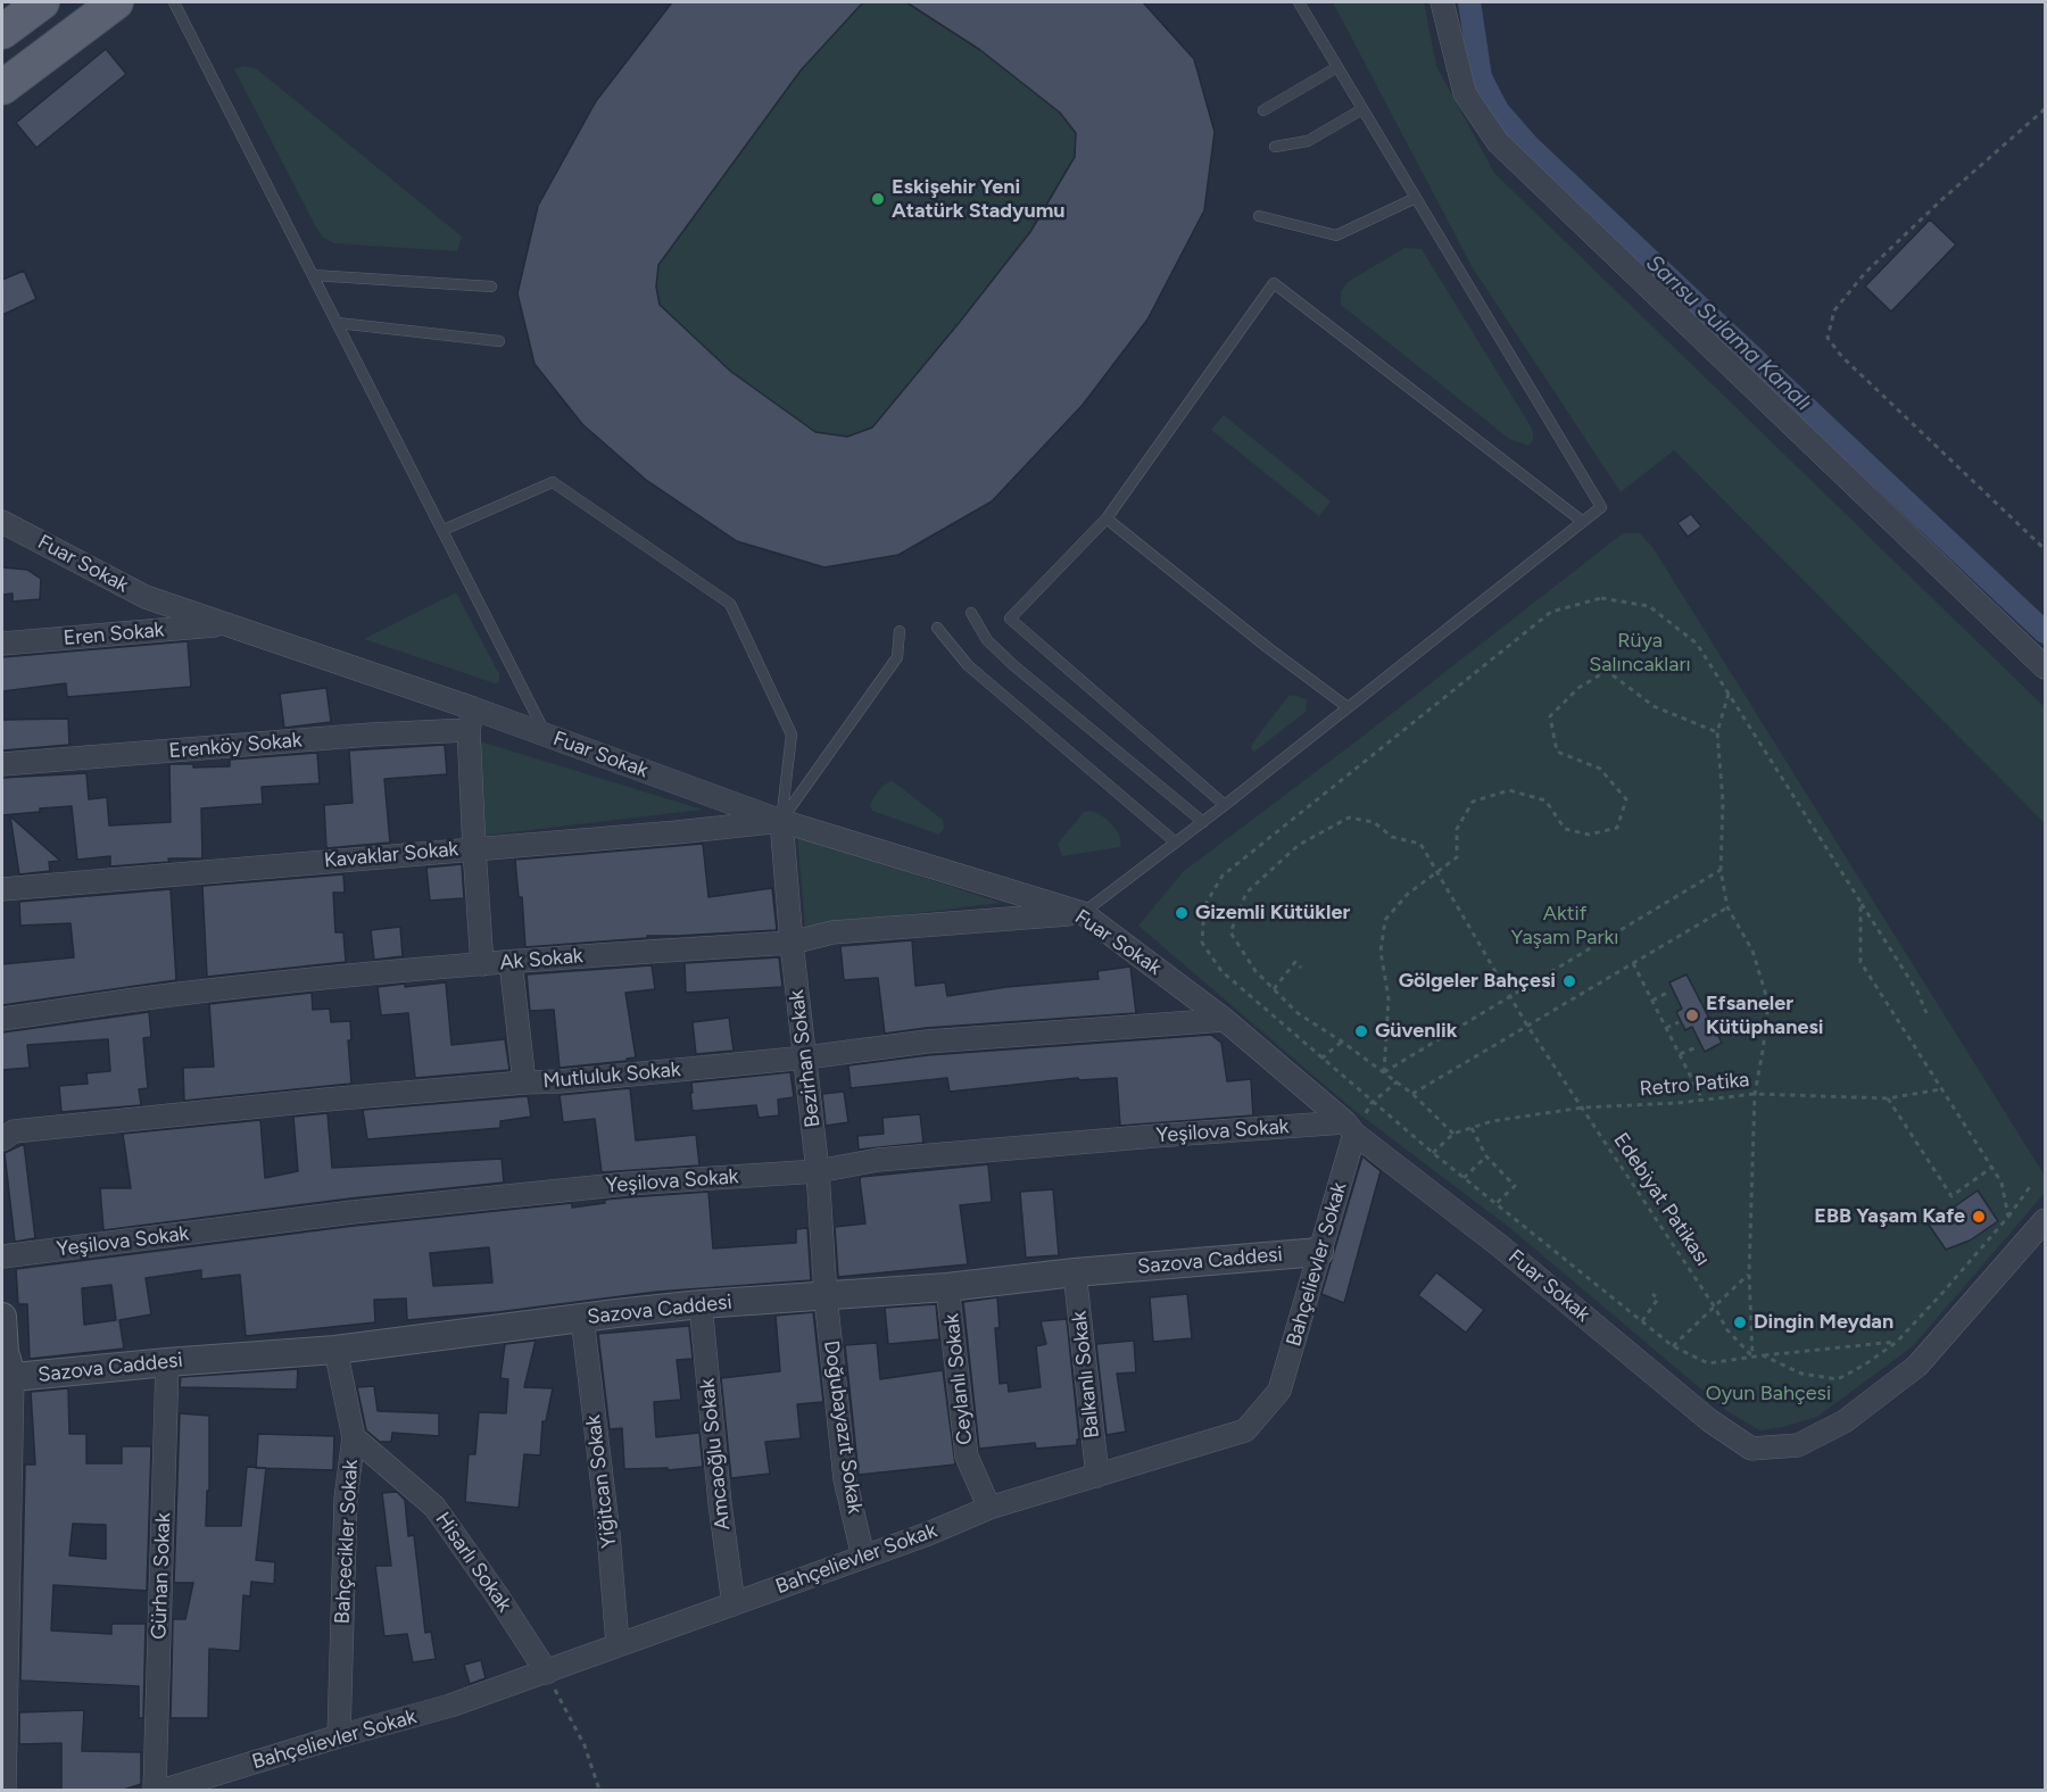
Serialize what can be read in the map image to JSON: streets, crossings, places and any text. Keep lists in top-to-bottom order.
{
  "streets": {
    "street": [
      "Fuar Sokak",
      "Eren Sokak",
      "Erenköy Sokak",
      "Kavaklar Sokak",
      "Ak Sokak",
      "Bezirhan Sokak",
      "Mutluluk Sokak",
      "Yeşilova Sokak",
      "Sazova Caddesi",
      "Bahçelievler Sokak",
      "Balkanlı Sokak",
      "Ceylanlı Sokak",
      "Doğubayazıt Sokak",
      "Amcaoğlu Sokak",
      "Yiğitcan Sokak",
      "Bahçecikler Sokak",
      "Hisarlı Sokak",
      "Gürhan Sokak"
    ],
    "path": ["Retro Patika", "Edebiyat Patikası"]
  },
  "crossings": [
    ["Fuar Sokak", "Eren Sokak"],
    ["Fuar Sokak", "Erenköy Sokak"],
    ["Fuar Sokak", "Kavaklar Sokak"],
    ["Fuar Sokak", "Ak Sokak"],
    ["Fuar Sokak", "Bezirhan Sokak"],
    ["Fuar Sokak", "Mutluluk Sokak"],
    ["Fuar Sokak", "Yeşilova Sokak"],
    ["Fuar Sokak", "Bahçelievler Sokak"],
    ["Kavaklar Sokak", "Bezirhan Sokak"],
    ["Ak Sokak", "Bezirhan Sokak"],
    ["Bezirhan Sokak", "Mutluluk Sokak"],
    ["Bezirhan Sokak", "Yeşilova Sokak"],
    ["Bezirhan Sokak", "Sazova Caddesi"],
    ["Bezirhan Sokak", "Doğubayazıt Sokak"],
    ["Retro Patika", "Edebiyat Patikası"],
    ["Yeşilova Sokak", "Bahçelievler Sokak"],
    ["Sazova Caddesi", "Bahçelievler Sokak"],
    ["Sazova Caddesi", "Balkanlı Sokak"],
    ["Sazova Caddesi", "Ceylanlı Sokak"],
    ["Sazova Caddesi", "Doğubayazıt Sokak"],
    ["Sazova Caddesi", "Amcaoğlu Sokak"],
    ["Sazova Caddesi", "Yiğitcan Sokak"],
    ["Sazova Caddesi", "Bahçecikler Sokak"],
    ["Sazova Caddesi", "Gürhan Sokak"],
    ["Bahçelievler Sokak", "Balkanlı Sokak"],
    ["Bahçelievler Sokak", "Ceylanlı Sokak"],
    ["Bahçelievler Sokak", "Doğubayazıt Sokak"],
    ["Bahçelievler Sokak", "Amcaoğlu Sokak"],
    ["Bahçelievler Sokak", "Yiğitcan Sokak"],
    ["Bahçelievler Sokak", "Bahçecikler Sokak"],
    ["Bahçelievler Sokak", "Hisarlı Sokak"],
    ["Bahçecikler Sokak", "Hisarlı Sokak"]
  ],
  "water": ["Sarısu Sulama Kanalı"],
  "parks": ["Rüya Salıncakları", "Aktif Yaşam Parkı", "Oyun Bahçesi"],
  "places": [
    "Eskişehir Yeni Atatürk Stadyumu",
    "Gizemli Kütükler",
    "Gölgeler Bahçesi",
    "Efsaneler Kütüphanesi",
    "Güvenlik",
    "EBB Yaşam Kafe",
    "Dingin Meydan"
  ]
}
